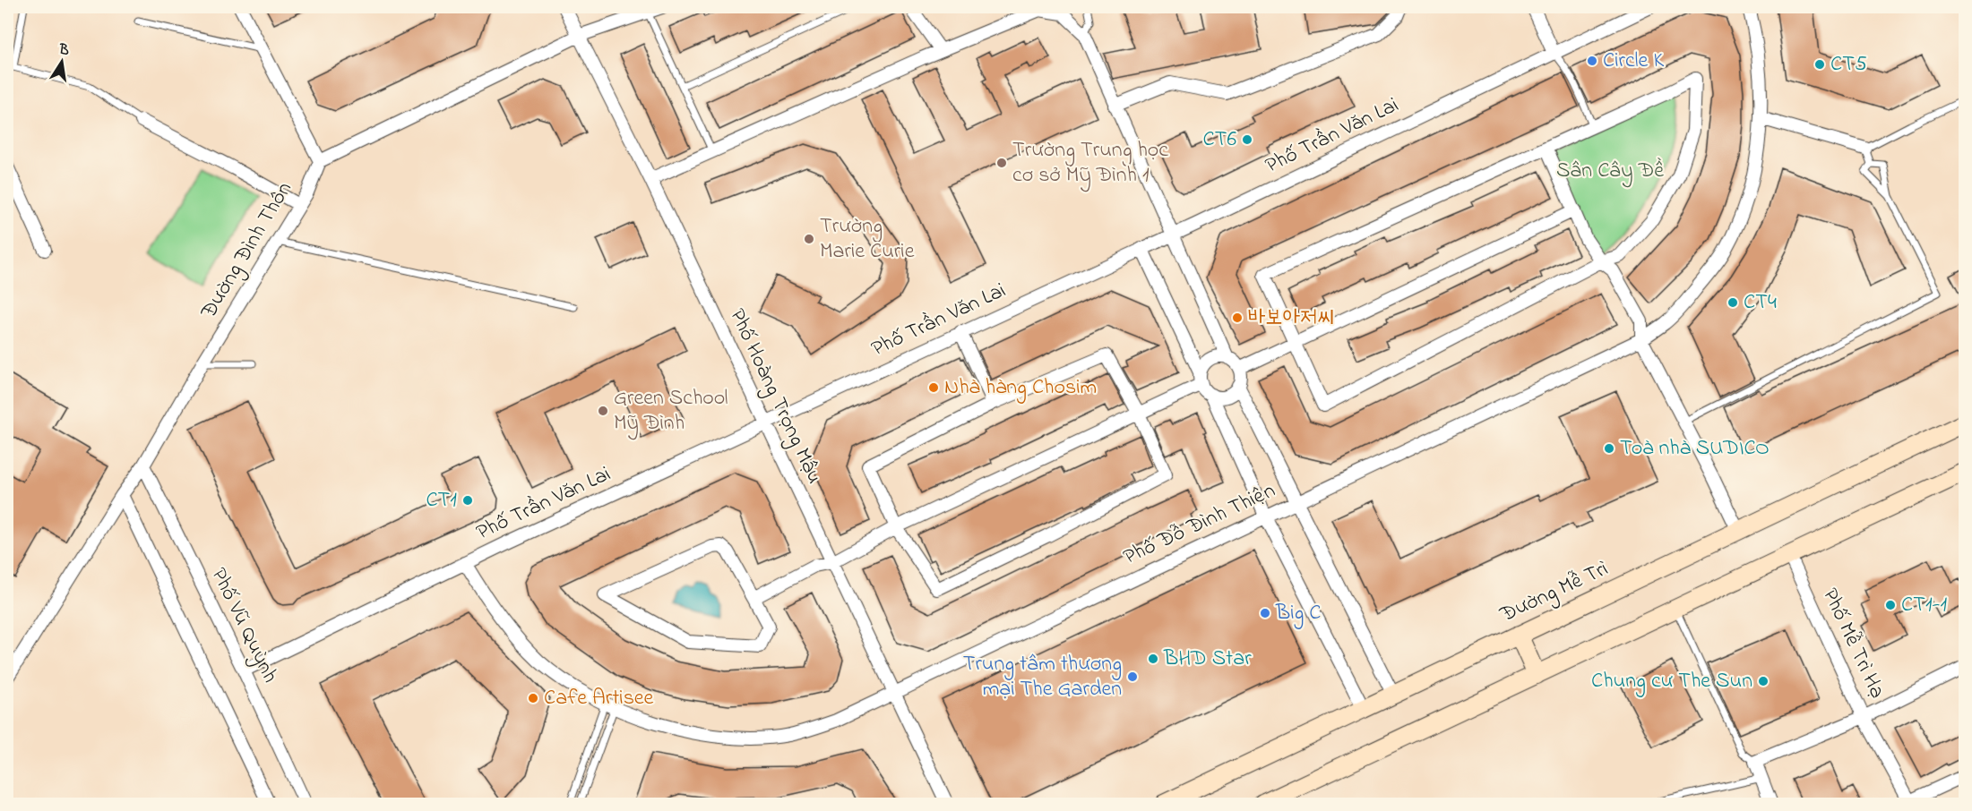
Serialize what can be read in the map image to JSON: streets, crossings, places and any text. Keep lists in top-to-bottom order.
{
  "streets": {
    "main road": ["Đường Mễ Trì"],
    "street": [
      "Phố Trần Văn Lai",
      "Đường Đình Thôn",
      "Phố Hoàng Trọng Mậu",
      "Phố Đỗ Đình Thiện",
      "Phố Vũ Quỳnh",
      "Phố Mễ Trì Hạ"
    ]
  },
  "crossings": [
    ["Phố Trần Văn Lai", "Phố Hoàng Trọng Mậu"],
    ["Phố Trần Văn Lai", "Phố Đỗ Đình Thiện"],
    ["Phố Trần Văn Lai", "Phố Vũ Quỳnh"],
    ["Đường Đình Thôn", "Phố Vũ Quỳnh"],
    ["Phố Hoàng Trọng Mậu", "Phố Đỗ Đình Thiện"]
  ],
  "parks": ["Sân Cây Đề"],
  "places": [
    "Circle K",
    "CT5",
    "CT6",
    "Trường Trung học cơ sở Mỹ Đình 1",
    "Trường Marie Curie",
    "CT4",
    "바보아저씨",
    "Nhà hàng Chosim",
    "Green School Mỹ Đình",
    "Toà nhà SUDICO",
    "CT1",
    "CT1-1",
    "Big C",
    "BHD Star",
    "Trung tâm thương mại The Garden",
    "Chung cư The Sun",
    "Cafe Artisee"
  ],
  "north": "top"
}
